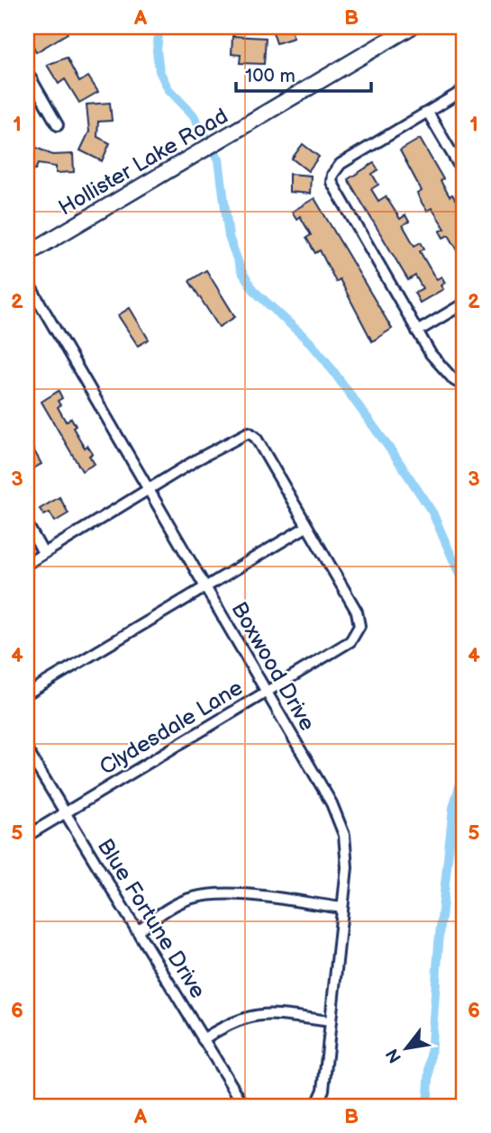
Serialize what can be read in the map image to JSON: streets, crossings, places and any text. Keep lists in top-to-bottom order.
{
  "streets": {
    "street": [
      "Hollister Lake Road",
      "Boxwood Drive",
      "Clydesdale Lane",
      "Blue Fortune Drive"
    ]
  },
  "crossings": [
    ["Boxwood Drive", "Clydesdale Lane"],
    ["Clydesdale Lane", "Blue Fortune Drive"]
  ],
  "scale_bar": "100 m",
  "north": "bottom left",
  "grid": {
    "columns": ["A", "B"],
    "rows": [
      "1",
      "2",
      "3",
      "4",
      "5",
      "6"
    ]
  }
}
